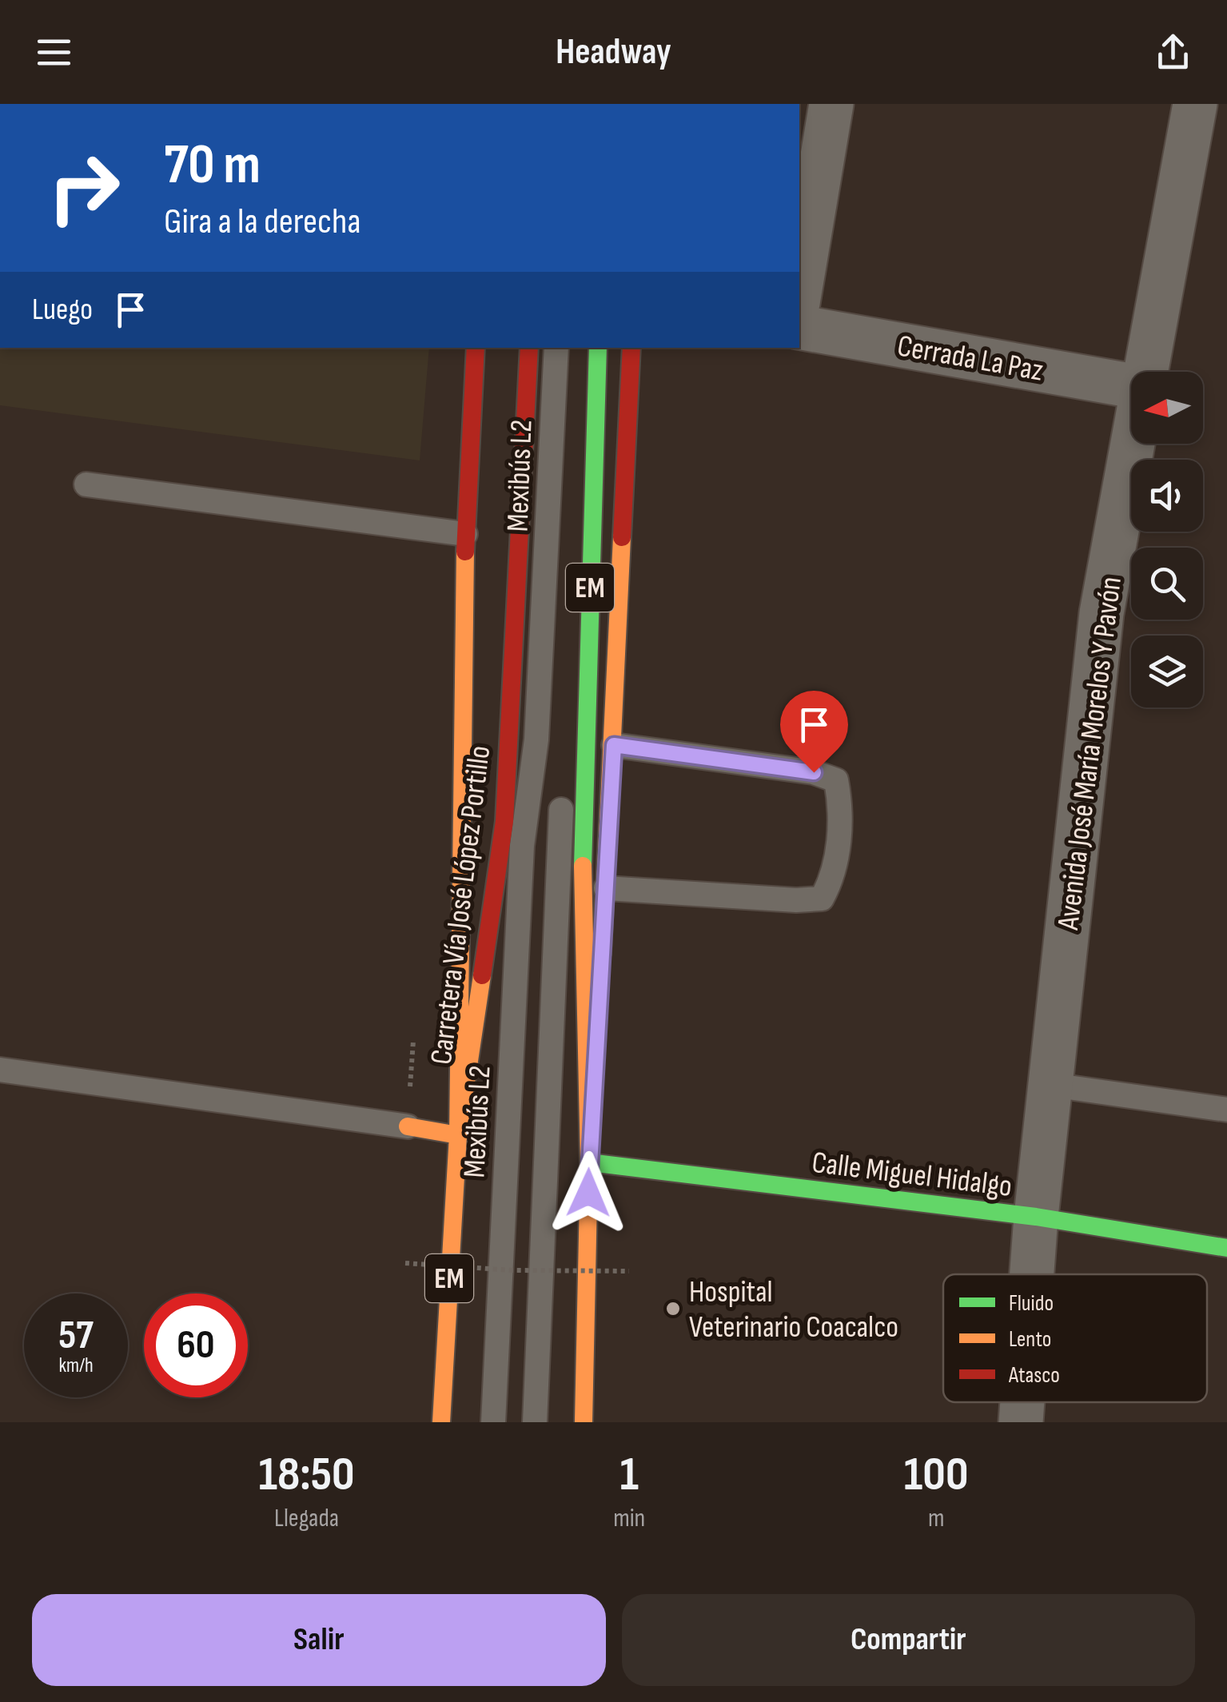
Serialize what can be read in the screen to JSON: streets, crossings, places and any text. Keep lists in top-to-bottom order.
{
  "streets": {
    "main road": ["EM", "Carretera Vía José López Portillo", "Calle Miguel Hidalgo"],
    "street": ["Cerrada La Paz", "Avenida José María Morelos Y Pavón"],
    "lane": ["Mexibús L2"]
  },
  "crossings": [
    ["Mexibús L2", "EM"],
    ["Mexibús L2", "Carretera Vía José López Portillo"],
    ["EM", "Calle Miguel Hidalgo"],
    ["Avenida José María Morelos Y Pavón", "Calle Miguel Hidalgo"]
  ],
  "places": ["Hospital Veterinario Coacalco"],
  "legend": ["Fluido", "Lento", "Atasco"],
  "north": "left",
  "page": {
    "header": "Headway",
    "turn": ["70 m", "Gira a la derecha"],
    "then": "Luego",
    "speed": "57 km/h",
    "limit": "60",
    "eta": [
      "18:50",
      "Llegada",
      "1",
      "min",
      "100",
      "m"
    ],
    "buttons": ["Salir", "Compartir"]
  }
}
